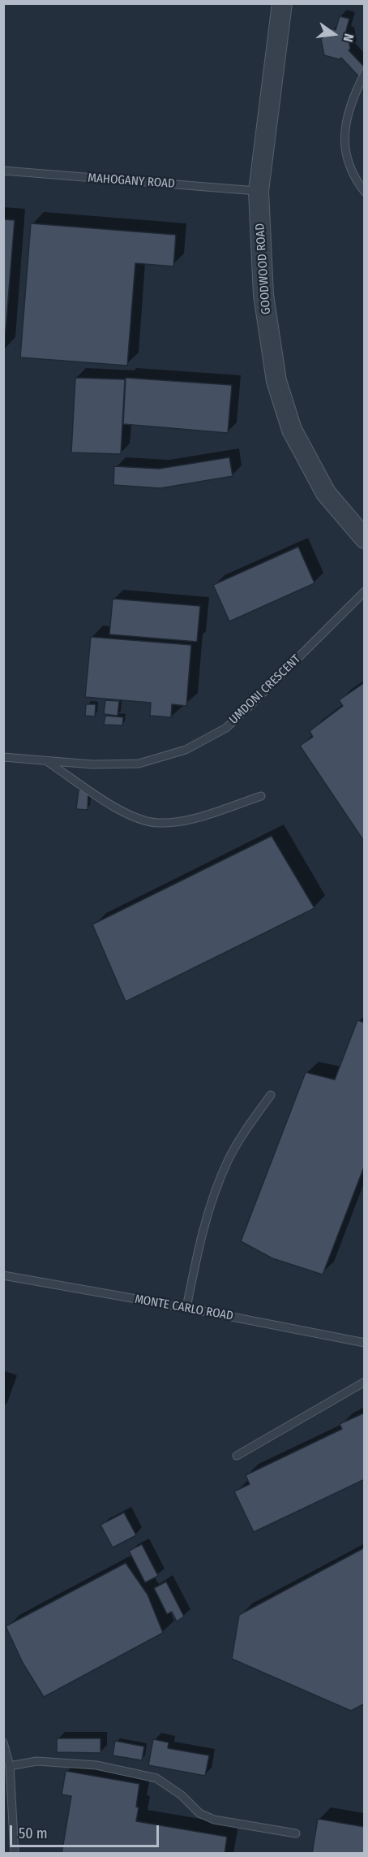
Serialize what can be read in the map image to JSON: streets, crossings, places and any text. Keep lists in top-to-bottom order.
{
  "streets": {
    "street": ["GOODWOOD ROAD"],
    "lane": ["MAHOGANY ROAD", "UMDONI CRESCENT", "MONTE CARLO ROAD"]
  },
  "crossings": [
    ["MAHOGANY ROAD", "GOODWOOD ROAD"]
  ],
  "scale_bar": "50 m",
  "north": "right"
}
